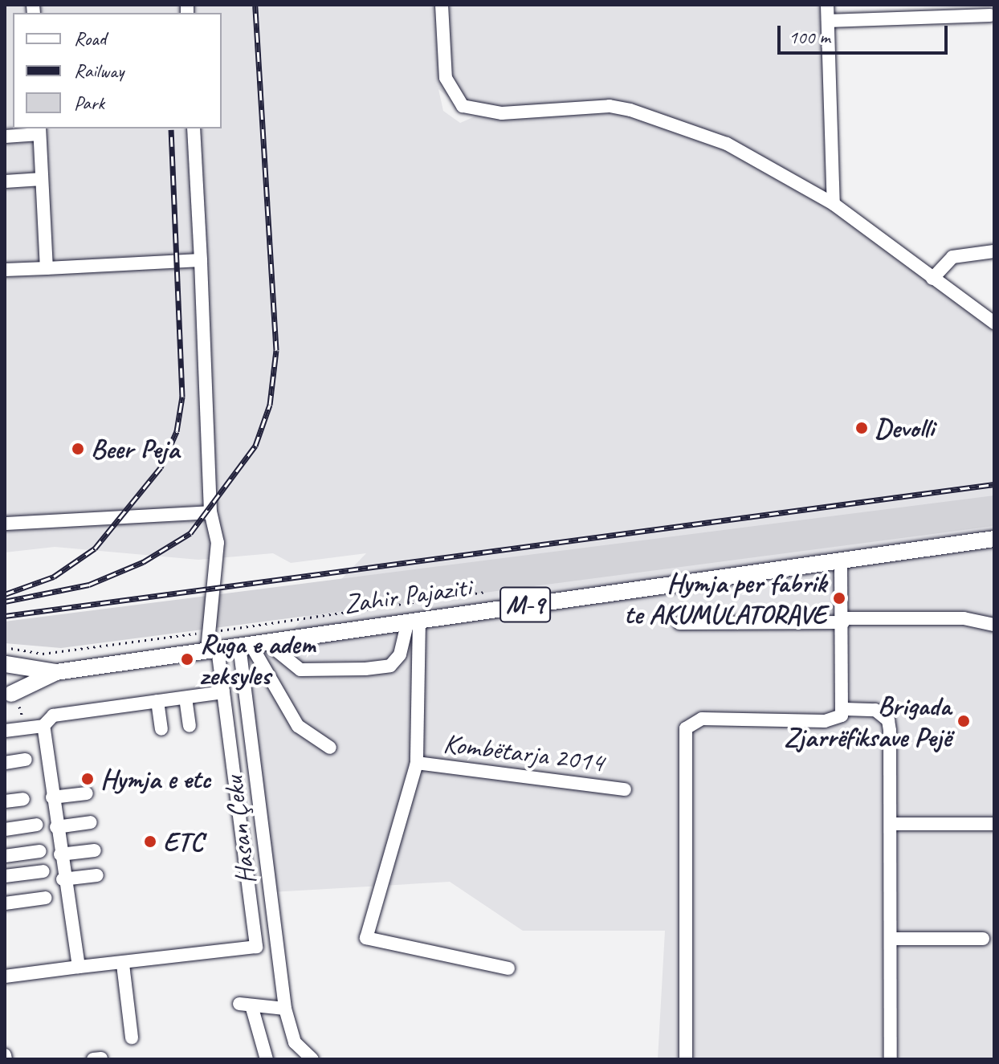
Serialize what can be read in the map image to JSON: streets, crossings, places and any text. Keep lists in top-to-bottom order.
{
  "streets": {
    "main road": ["Zahir Pajaziti", "M-9"],
    "street": ["Kombëtarja 2014", "Hasan Çeku"]
  },
  "crossings": [
    ["Zahir Pajaziti", "M-9"],
    ["Zahir Pajaziti", "Kombëtarja 2014"],
    ["Zahir Pajaziti", "Hasan Çeku"]
  ],
  "places": [
    "Devolli",
    "Beer Peja",
    "Hymja per fabrik te AKUMULATORAVE",
    "Ruga e adem zeksyles",
    "Brigada Zjarrëfiksave Pejë",
    "Hymja e etc",
    "ETC"
  ],
  "legend": ["Road", "Railway", "Park"],
  "scale_bar": "100 m"
}
